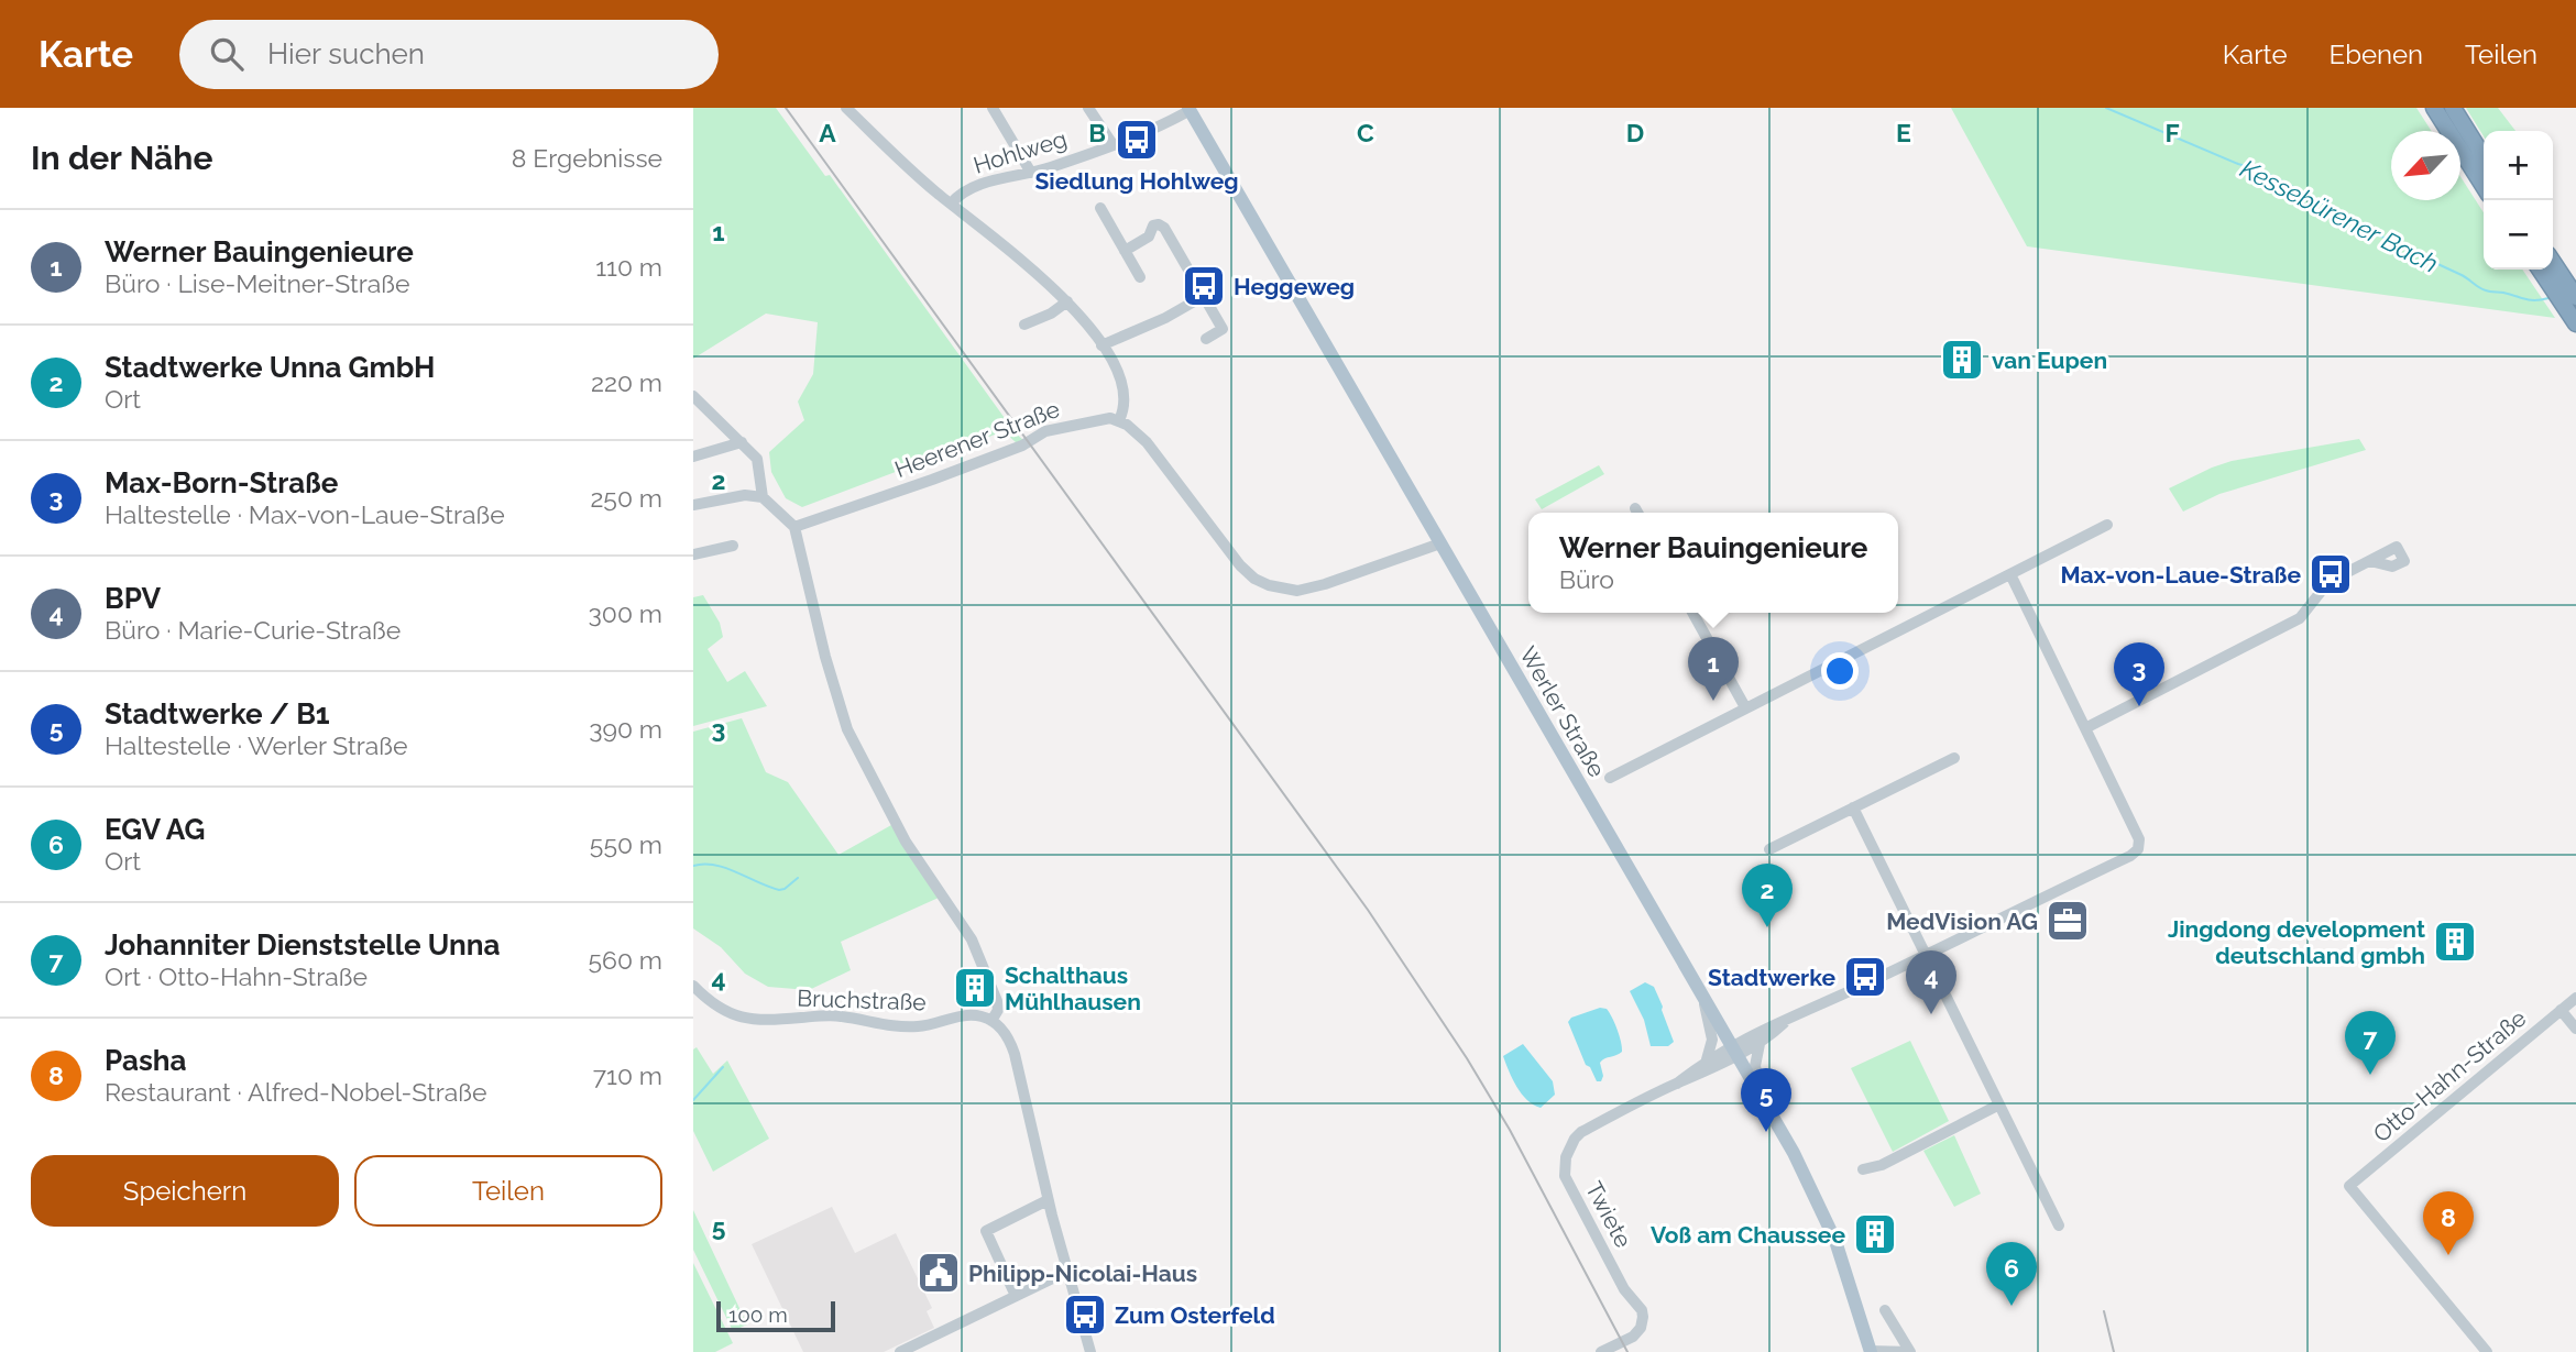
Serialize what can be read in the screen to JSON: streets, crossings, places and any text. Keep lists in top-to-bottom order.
{
  "streets": {
    "main road": ["Werler Straße"],
    "street": [
      "Hohlweg",
      "Heerener Straße",
      "Bruchstraße",
      "Otto-Hahn-Straße",
      "Twiete"
    ]
  },
  "crossings": [
    ["Hohlweg", "Werler Straße"],
    ["Werler Straße", "Twiete"]
  ],
  "water": ["Kessebürener Bach"],
  "places": {
    "bus stop": [
      "Siedlung Hohlweg",
      "Heggeweg",
      "Max-von-Laue-Straße",
      "Stadtwerke",
      "Zum Osterfeld"
    ],
    "building": [
      "van Eupen",
      "Jingdong development deutschland gmbh",
      "Schalthaus Mühlhausen",
      "Voß am Chaussee"
    ],
    "office": ["MedVision AG"],
    "public building": ["Philipp-Nicolai-Haus"]
  },
  "scale_bar": "100 m",
  "north": "bottom left",
  "page": {
    "header": "Karte",
    "search": "Hier suchen",
    "nav": ["Karte", "Ebenen", "Teilen"],
    "heading": ["In der Nähe", "8 Ergebnisse"],
    "map_buttons": ["+", "−"],
    "list": [
      {
        "mark": "1",
        "name": "Werner Bauingenieure",
        "note": "Büro · Lise-Meitner-Straße",
        "value": "110 m"
      },
      {
        "mark": "2",
        "name": "Stadtwerke Unna GmbH",
        "note": "Ort",
        "value": "220 m"
      },
      {
        "mark": "3",
        "name": "Max-Born-Straße",
        "note": "Haltestelle · Max-von-Laue-Straße",
        "value": "250 m"
      },
      {
        "mark": "4",
        "name": "BPV",
        "note": "Büro · Marie-Curie-Straße",
        "value": "300 m"
      },
      {
        "mark": "5",
        "name": "Stadtwerke / B1",
        "note": "Haltestelle · Werler Straße",
        "value": "390 m"
      },
      {
        "mark": "6",
        "name": "EGV AG",
        "note": "Ort",
        "value": "550 m"
      },
      {
        "mark": "7",
        "name": "Johanniter Dienststelle Unna",
        "note": "Ort · Otto-Hahn-Straße",
        "value": "560 m"
      },
      {
        "mark": "8",
        "name": "Pasha",
        "note": "Restaurant · Alfred-Nobel-Straße",
        "value": "710 m"
      }
    ],
    "popup": ["Werner Bauingenieure", "Büro"],
    "pins": [
      "1",
      "3",
      "2",
      "4",
      "7",
      "5",
      "8",
      "6"
    ],
    "buttons": ["Speichern", "Teilen"],
    "scale": "100 m"
  },
  "grid": {
    "columns": [
      "A",
      "B",
      "C",
      "D",
      "E",
      "F"
    ],
    "rows": [
      "1",
      "2",
      "3",
      "4",
      "5"
    ]
  }
}
